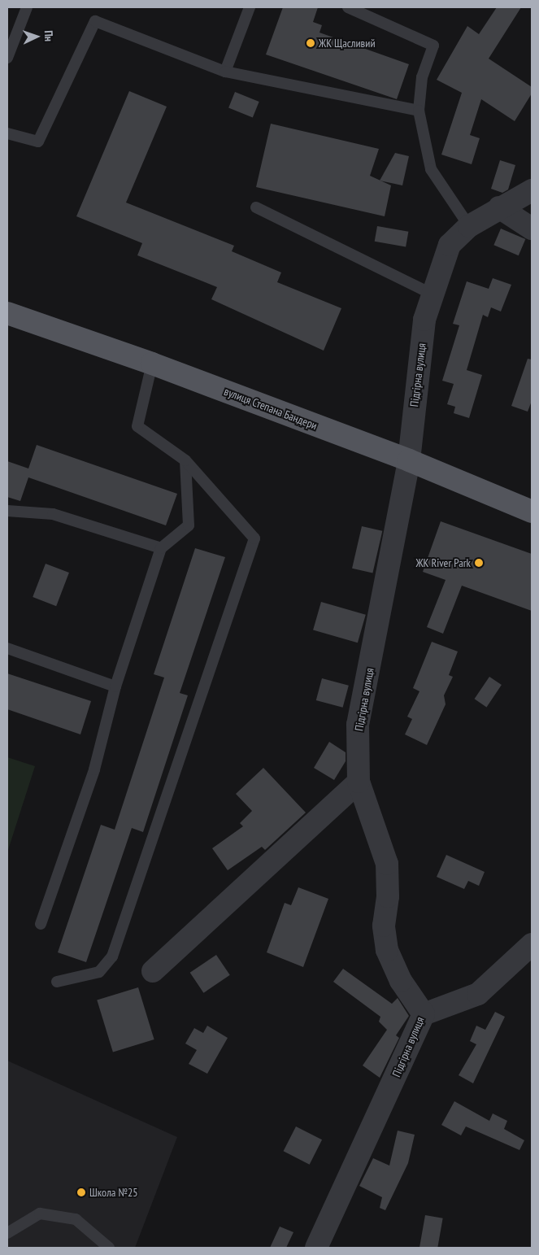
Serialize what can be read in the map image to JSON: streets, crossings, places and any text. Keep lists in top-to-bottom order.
{
  "streets": {
    "main road": ["вулиця Степана Бандери"],
    "street": ["Підгірна вулиця"]
  },
  "crossings": [
    ["Підгірна вулиця", "вулиця Степана Бандери"]
  ],
  "places": ["ЖК Щасливий", "ЖК River Park", "Школа №25"],
  "north": "right"
}
